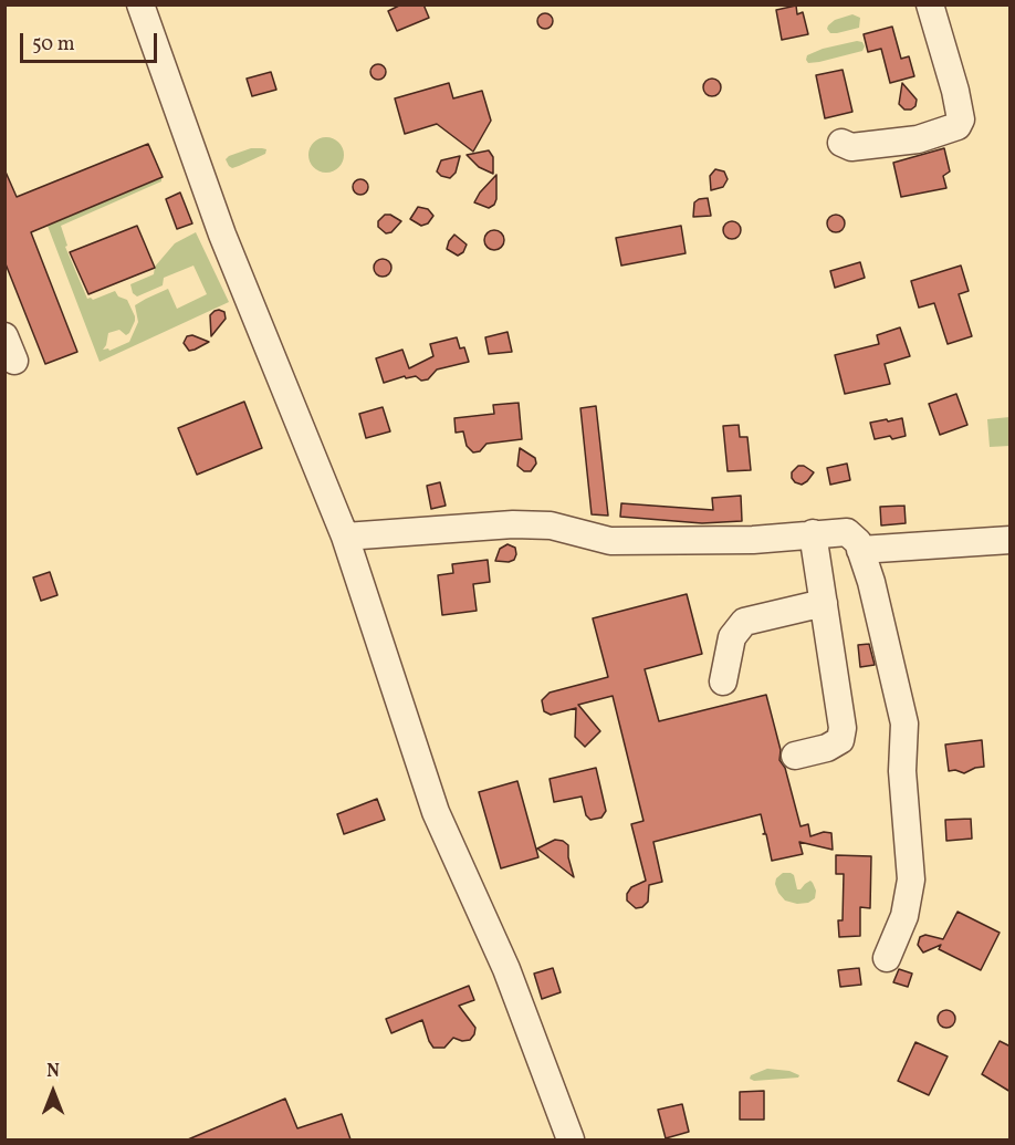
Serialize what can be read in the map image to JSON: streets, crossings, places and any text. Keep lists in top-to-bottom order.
{
  "scale_bar": "50 m",
  "north": "top"
}
